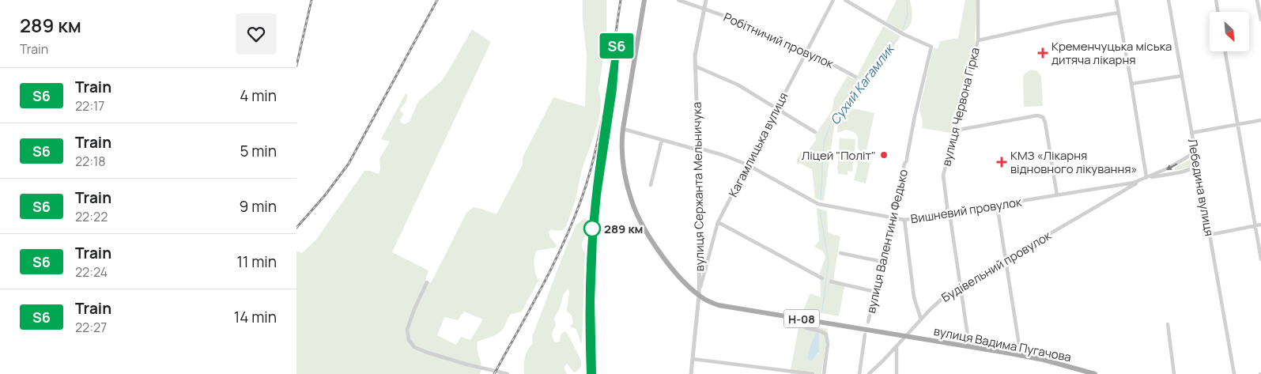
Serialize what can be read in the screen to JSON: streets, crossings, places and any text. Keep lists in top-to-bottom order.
{
  "streets": {
    "main road": ["Н-08", "вулиця Вадима Пугачова"],
    "street": [
      "Робітничий провулок",
      "вулиця Червона Гірка",
      "Кагамлицька вулиця",
      "вулиця Сержанта Мельничука",
      "Лебедина вулиця",
      "Вишневий провулок",
      "вулиця Валентини Федько",
      "Будівельний провулок"
    ]
  },
  "crossings": [
    ["Робітничий провулок", "Кагамлицька вулиця"],
    ["Робітничий провулок", "вулиця Сержанта Мельничука"],
    ["вулиця Червона Гірка", "Вишневий провулок"],
    ["вулиця Червона Гірка", "Будівельний провулок"],
    ["вулиця Червона Гірка", "вулиця Вадима Пугачова"],
    ["Кагамлицька вулиця", "вулиця Сержанта Мельничука"],
    ["Кагамлицька вулиця", "Вишневий провулок"],
    ["Кагамлицька вулиця", "Н-08"],
    ["вулиця Сержанта Мельничука", "Вишневий провулок"],
    ["вулиця Сержанта Мельничука", "Н-08"],
    ["Вишневий провулок", "вулиця Валентини Федько"],
    ["Вишневий провулок", "Будівельний провулок"],
    ["Вишневий провулок", "Н-08"],
    ["Будівельний провулок", "Н-08"],
    ["Будівельний провулок", "вулиця Вадима Пугачова"],
    ["Н-08", "вулиця Вадима Пугачова"]
  ],
  "water": ["Сухий Кагамлик"],
  "places": {
    "health": ["Кременчуцька міська дитяча лікарня", "КМЗ «Лікарня відновного лікування»"],
    "other": ["Ліцей \"Політ\"", "289 км"]
  },
  "north": "bottom right",
  "page": {
    "heading": ["289 км", "Train"],
    "on_map": "S6",
    "list": [
      {
        "mark": "S6",
        "name": "Train",
        "note": "22:17",
        "value": "4 min"
      },
      {
        "mark": "S6",
        "name": "Train",
        "note": "22:18",
        "value": "5 min"
      },
      {
        "mark": "S6",
        "name": "Train",
        "note": "22:22",
        "value": "9 min"
      },
      {
        "mark": "S6",
        "name": "Train",
        "note": "22:24",
        "value": "11 min"
      },
      {
        "mark": "S6",
        "name": "Train",
        "note": "22:27",
        "value": "14 min"
      }
    ]
  }
}
